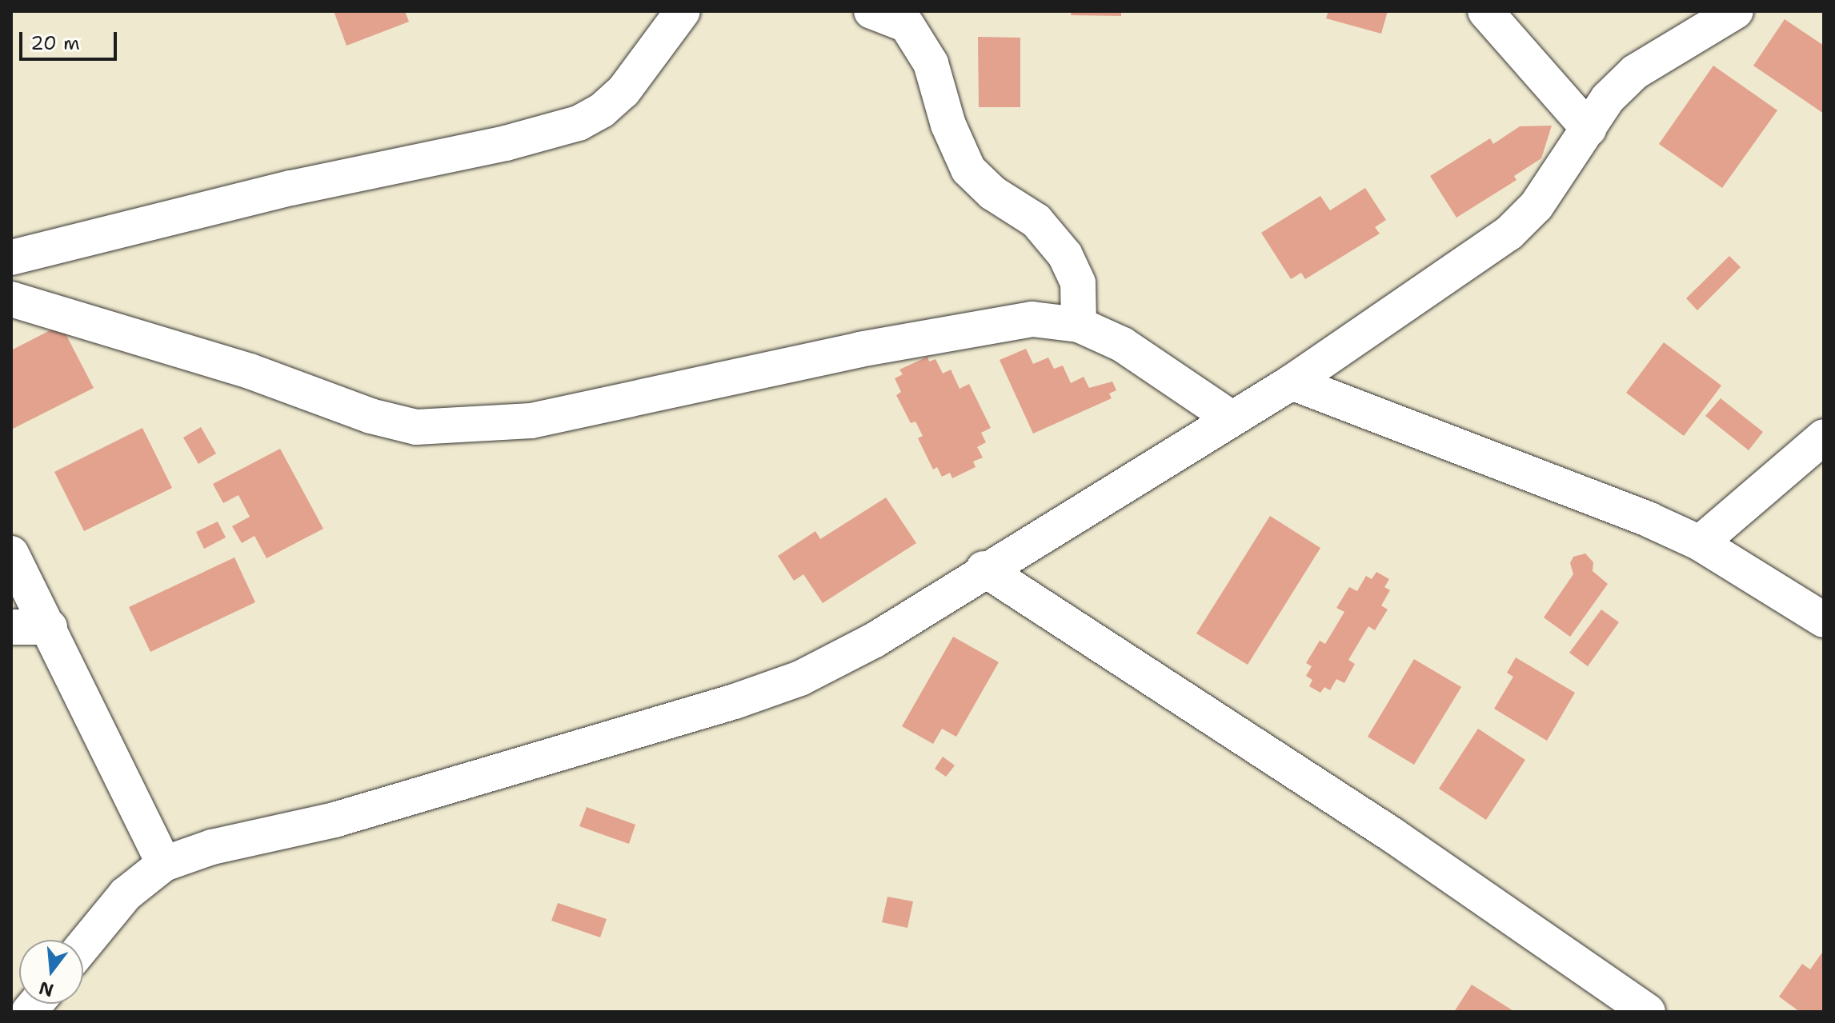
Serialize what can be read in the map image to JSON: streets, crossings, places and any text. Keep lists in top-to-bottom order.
{
  "scale_bar": "20 m",
  "north": "bottom"
}
